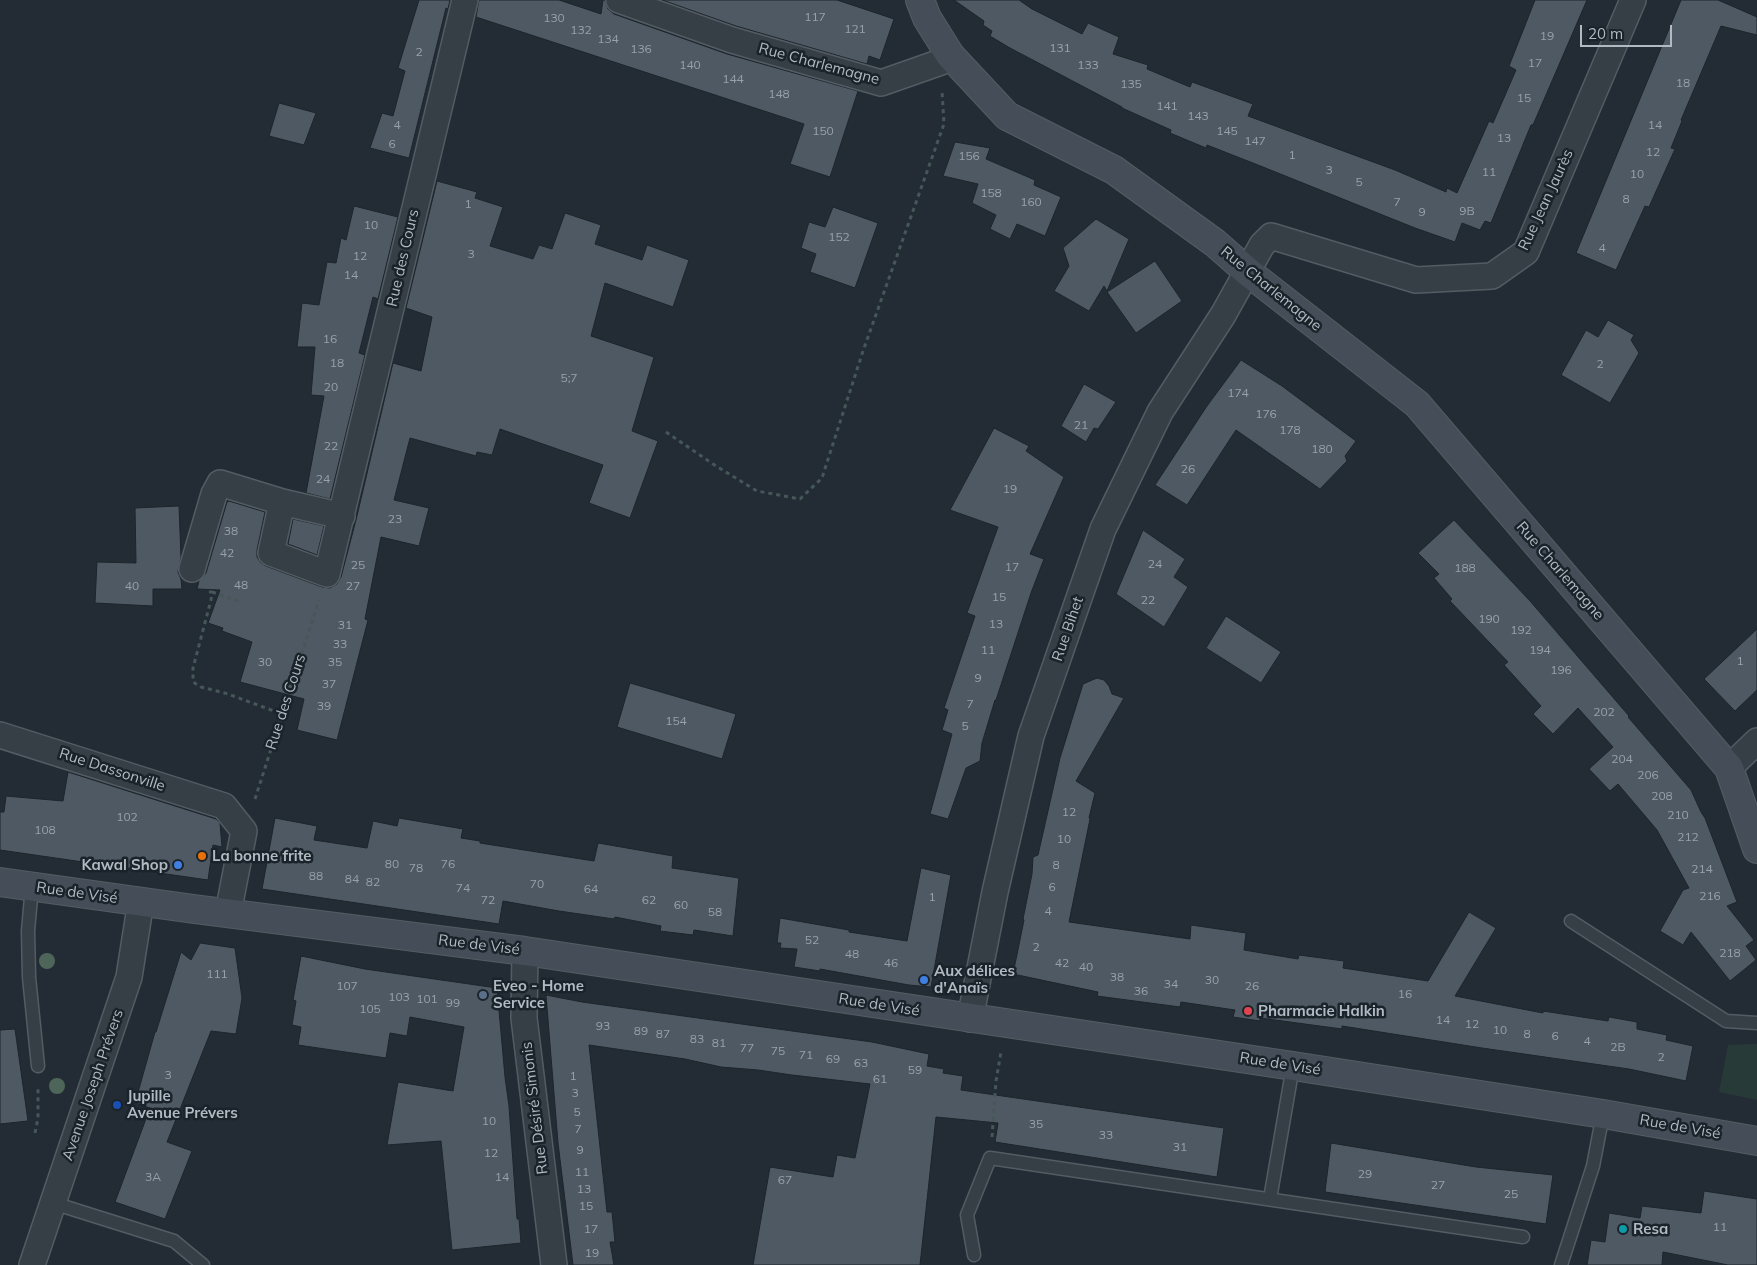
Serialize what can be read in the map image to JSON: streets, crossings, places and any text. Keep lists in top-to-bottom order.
{
  "streets": {
    "main road": ["Rue Charlemagne", "Rue de Visé"],
    "street": [
      "Rue Jean Jaurès",
      "Rue des Cours",
      "Rue Bihet",
      "Rue Dassonville",
      "Avenue Joseph Prévers",
      "Rue Désiré Simonis"
    ]
  },
  "crossings": [
    ["Rue Charlemagne", "Rue Jean Jaurès"],
    ["Rue Charlemagne", "Rue Bihet"],
    ["Rue Jean Jaurès", "Rue Bihet"],
    ["Rue des Cours", "Rue Dassonville"],
    ["Rue Bihet", "Rue de Visé"],
    ["Rue de Visé", "Avenue Joseph Prévers"],
    ["Rue de Visé", "Rue Désiré Simonis"]
  ],
  "places": [
    "La bonne frite",
    "Kawal Shop",
    "Aux délices d'Anaïs",
    "Eveo - Home Service",
    "Pharmacie Halkin",
    "Jupille Avenue Prévers",
    "Resa"
  ],
  "house_numbers": [
    "117",
    "130",
    "121",
    "132",
    "19",
    "134",
    "131",
    "136",
    "2",
    "17",
    "140",
    "133",
    "144",
    "18",
    "135",
    "148",
    "15",
    "141",
    "143",
    "4",
    "14",
    "150",
    "145",
    "13",
    "147",
    "6",
    "12",
    "1",
    "156",
    "3",
    "11",
    "10",
    "5",
    "158",
    "8",
    "160",
    "7",
    "1",
    "9B",
    "9",
    "10",
    "152",
    "4",
    "3",
    "12",
    "14",
    "16",
    "18",
    "2",
    "5;7",
    "20",
    "174",
    "176",
    "21",
    "178",
    "22",
    "180",
    "26",
    "24",
    "19",
    "23",
    "38",
    "42",
    "24",
    "25",
    "17",
    "188",
    "48",
    "40",
    "27",
    "15",
    "22",
    "190",
    "13",
    "31",
    "192",
    "33",
    "11",
    "194",
    "1",
    "30",
    "35",
    "196",
    "9",
    "37",
    "7",
    "39",
    "202",
    "154",
    "5",
    "204",
    "206",
    "208",
    "12",
    "210",
    "102",
    "108",
    "212",
    "10",
    "80",
    "76",
    "8",
    "78",
    "214",
    "88",
    "84",
    "82",
    "70",
    "6",
    "74",
    "64",
    "216",
    "1",
    "72",
    "62",
    "60",
    "4",
    "58",
    "52",
    "2",
    "218",
    "48",
    "46",
    "42",
    "40",
    "111",
    "38",
    "30",
    "34",
    "107",
    "26",
    "36",
    "16",
    "103",
    "101",
    "99",
    "105",
    "14",
    "12",
    "93",
    "10",
    "89",
    "87",
    "8",
    "6",
    "83",
    "4",
    "81",
    "2B",
    "77",
    "75",
    "71",
    "2",
    "69",
    "63",
    "59",
    "3",
    "1",
    "61",
    "3",
    "5",
    "10",
    "35",
    "7",
    "33",
    "31",
    "9",
    "12",
    "11",
    "29",
    "3A",
    "14",
    "67",
    "27",
    "13",
    "25",
    "15",
    "11",
    "17",
    "19"
  ],
  "scale_bar": "20 m"
}
